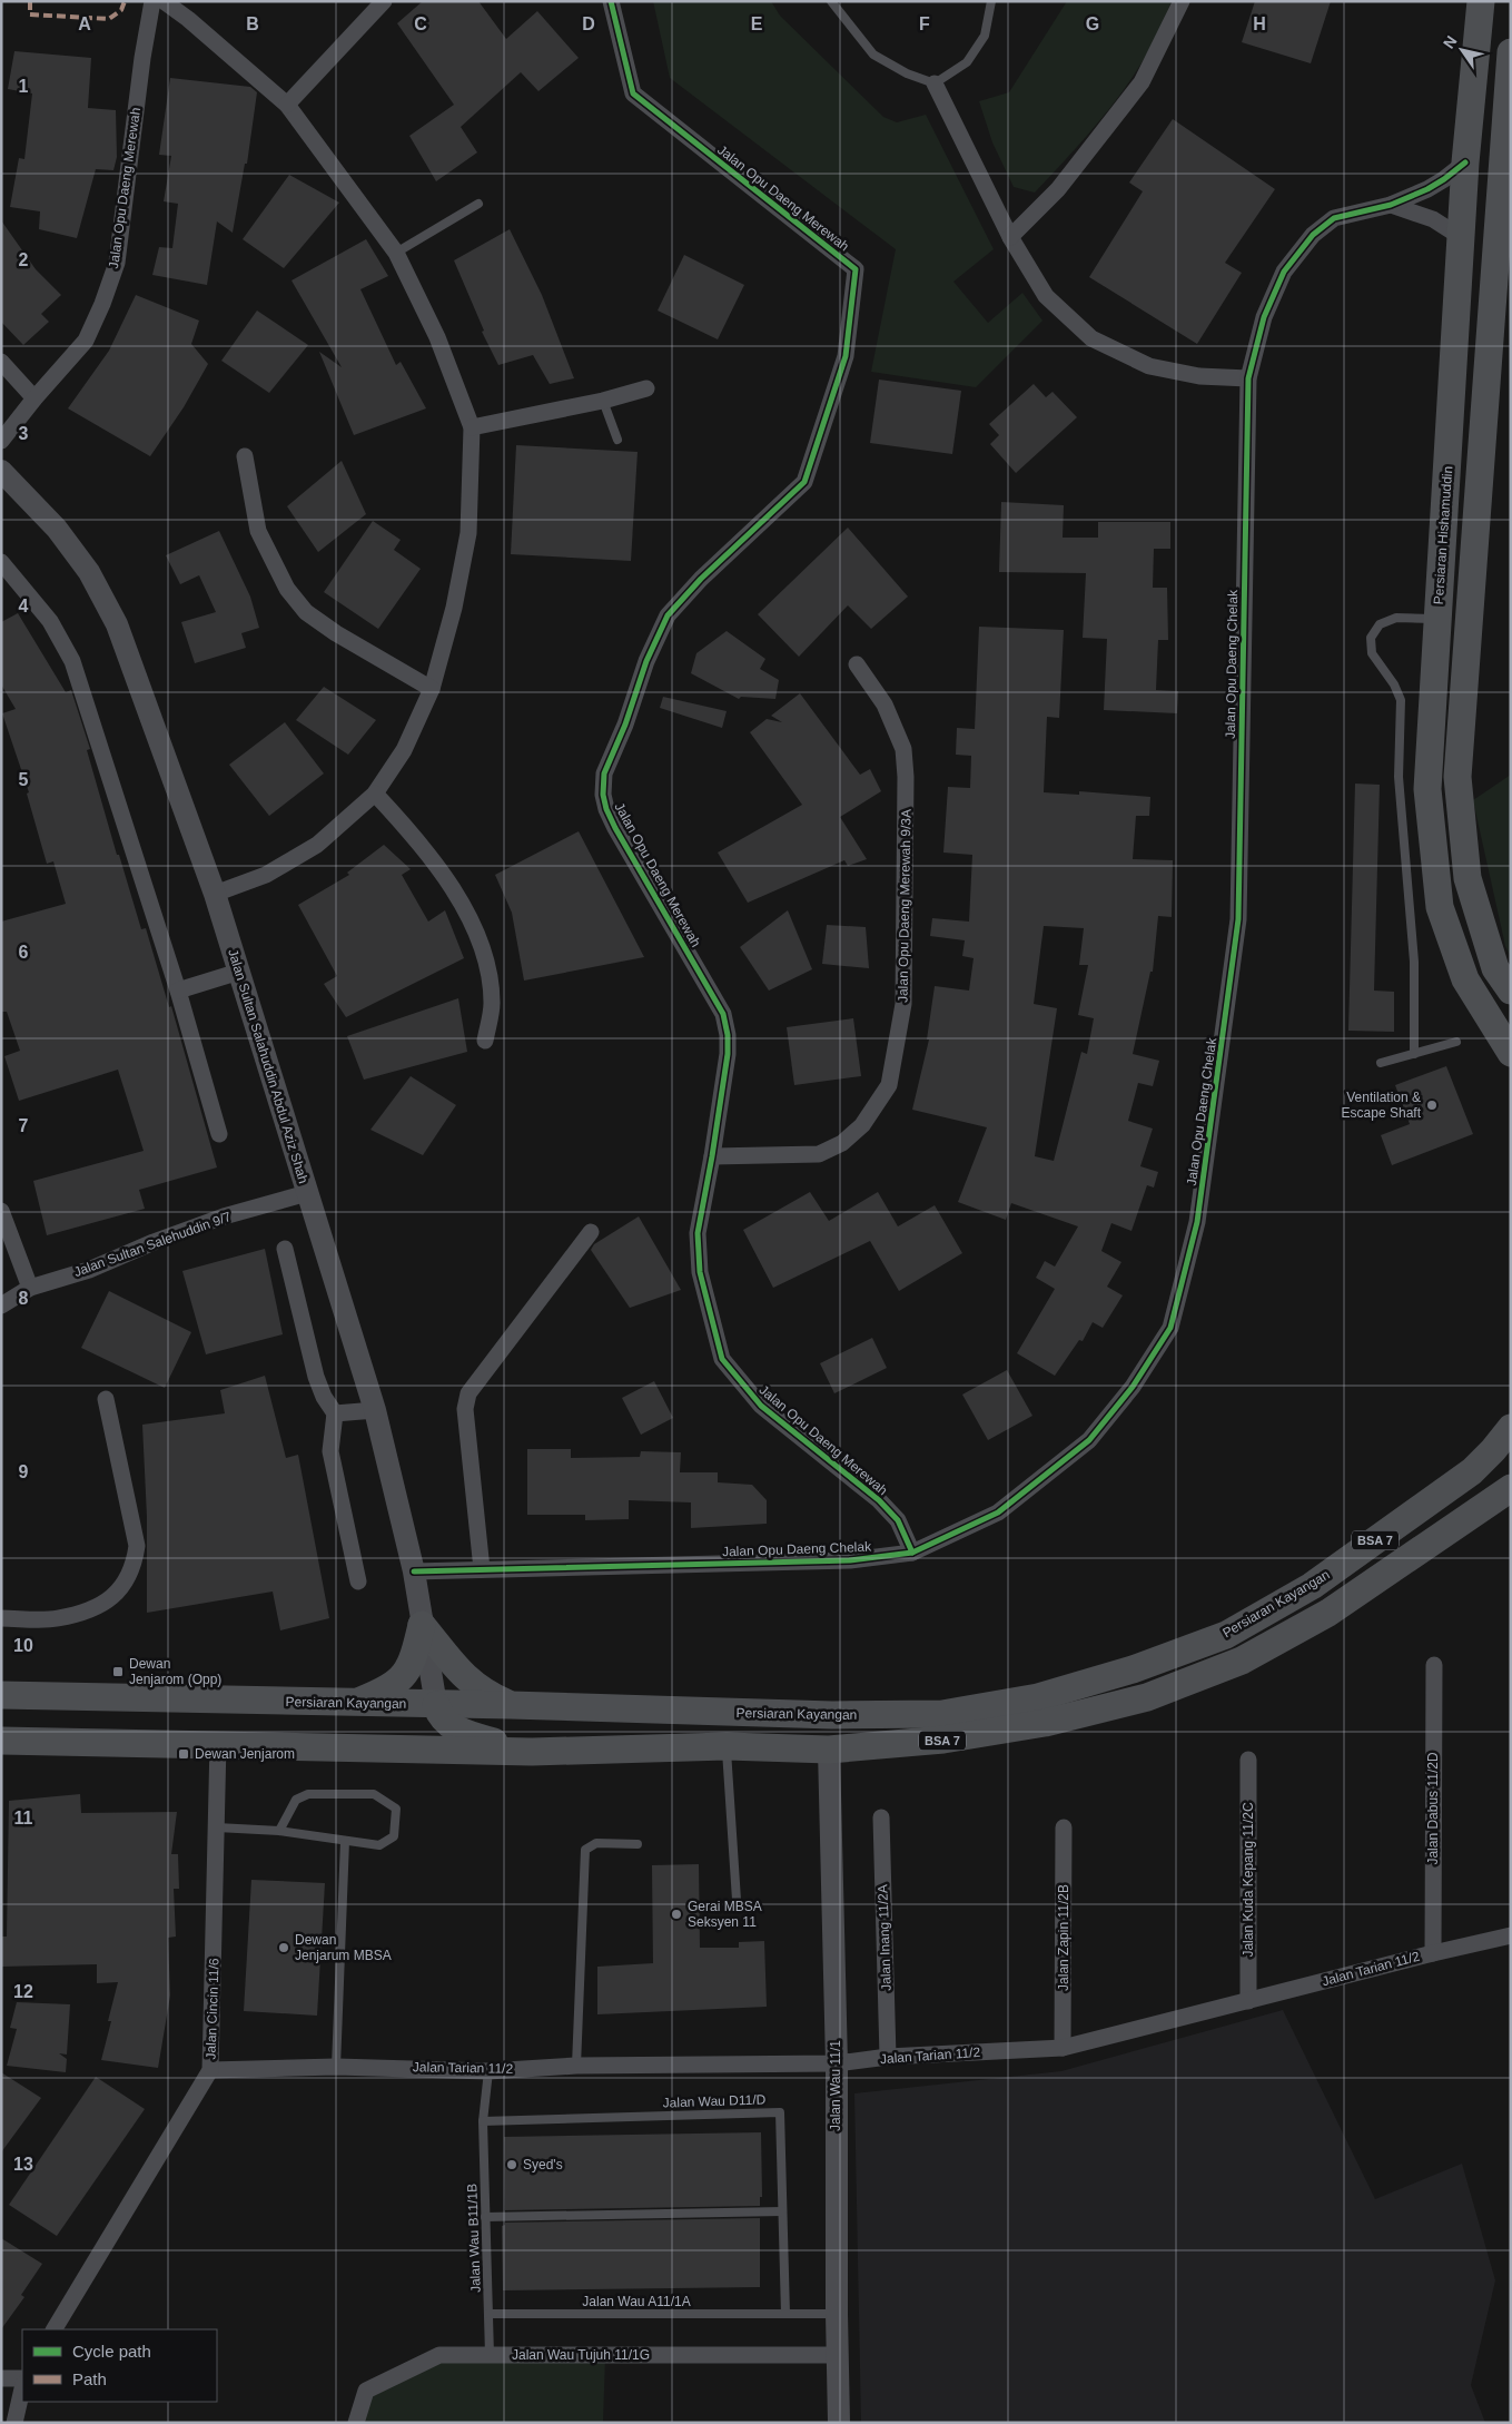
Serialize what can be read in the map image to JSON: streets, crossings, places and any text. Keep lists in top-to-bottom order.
{
  "streets": {
    "main road": ["Persiaran Hishamuddin", "BSA 7", "Persiaran Kayangan"],
    "street": [
      "Jalan Opu Daeng Merewah",
      "Jalan Opu Daeng Chelak",
      "Jalan Opu Daeng Merewah 9/3A",
      "Jalan Sultan Salahuddin Abdul Aziz Shah",
      "Jalan Sultan Salehuddin 9/7",
      "Jalan Dabus 11/2D",
      "Jalan Kuda Kepang 11/2C",
      "Jalan Inang 11/2A",
      "Jalan Zapin 11/2B",
      "Jalan Tarian 11/2",
      "Jalan Cincin 11/6",
      "Jalan Wau 11/1",
      "Jalan Wau Tujuh 11/1G"
    ],
    "lane": ["Jalan Wau D11/D", "Jalan Wau B11/1B", "Jalan Wau A11/1A"]
  },
  "crossings": [
    ["Jalan Opu Daeng Merewah", "Jalan Opu Daeng Chelak"],
    ["Jalan Opu Daeng Merewah", "Jalan Opu Daeng Merewah 9/3A"],
    ["Persiaran Hishamuddin", "Jalan Opu Daeng Chelak"],
    ["Jalan Opu Daeng Chelak", "Jalan Sultan Salahuddin Abdul Aziz Shah"],
    ["Jalan Sultan Salahuddin Abdul Aziz Shah", "Jalan Sultan Salehuddin 9/7"],
    ["Jalan Sultan Salahuddin Abdul Aziz Shah", "Persiaran Kayangan"],
    ["BSA 7", "Jalan Cincin 11/6"],
    ["BSA 7", "Jalan Wau 11/1"],
    ["Jalan Dabus 11/2D", "Jalan Tarian 11/2"],
    ["Jalan Kuda Kepang 11/2C", "Jalan Tarian 11/2"],
    ["Jalan Inang 11/2A", "Jalan Tarian 11/2"],
    ["Jalan Zapin 11/2B", "Jalan Tarian 11/2"],
    ["Jalan Tarian 11/2", "Jalan Cincin 11/6"],
    ["Jalan Tarian 11/2", "Jalan Wau 11/1"],
    ["Jalan Tarian 11/2", "Jalan Wau B11/1B"],
    ["Jalan Wau 11/1", "Jalan Wau A11/1A"],
    ["Jalan Wau 11/1", "Jalan Wau Tujuh 11/1G"],
    ["Jalan Wau D11/D", "Jalan Wau B11/1B"],
    ["Jalan Wau D11/D", "Jalan Wau A11/1A"],
    ["Jalan Wau B11/1B", "Jalan Wau A11/1A"],
    ["Jalan Wau B11/1B", "Jalan Wau Tujuh 11/1G"]
  ],
  "places": {
    "other": [
      "Ventilation & Escape Shaft",
      "Gerai MBSA Seksyen 11",
      "Dewan Jenjarum MBSA",
      "Syed's"
    ],
    "transit": ["Dewan Jenjarom (Opp)", "Dewan Jenjarom"]
  },
  "legend": ["Cycle path", "Path"],
  "north": "top left",
  "grid": {
    "columns": [
      "A",
      "B",
      "C",
      "D",
      "E",
      "F",
      "G",
      "H"
    ],
    "rows": [
      "1",
      "2",
      "3",
      "4",
      "5",
      "6",
      "7",
      "8",
      "9",
      "10",
      "11",
      "12",
      "13"
    ]
  }
}
